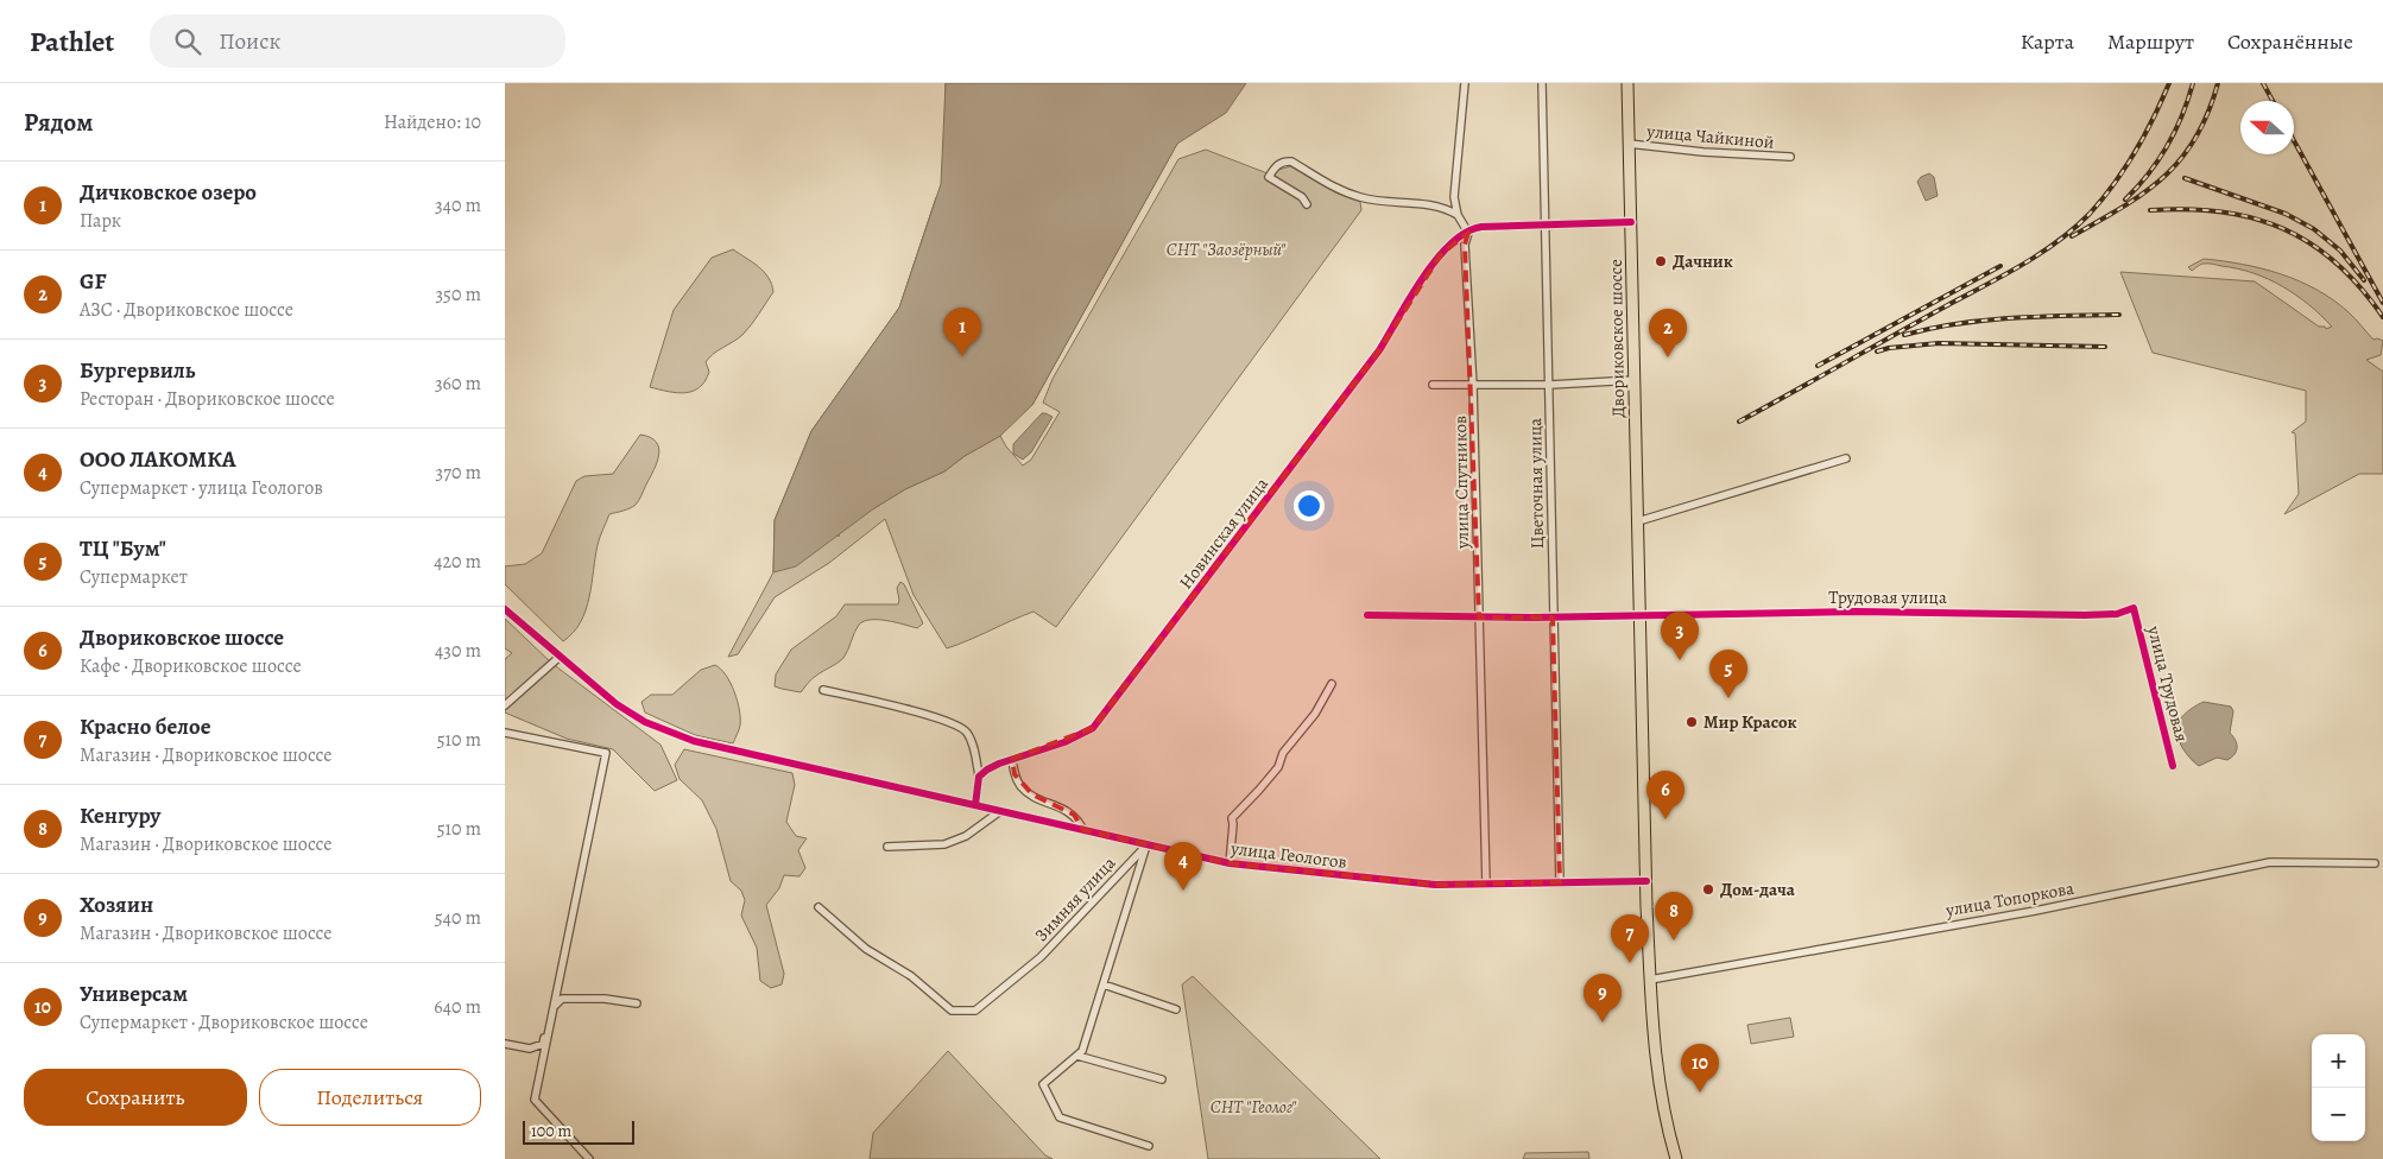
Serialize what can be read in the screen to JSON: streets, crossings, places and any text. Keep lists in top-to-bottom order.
{
  "streets": {
    "main road": ["Двориковское шоссе"],
    "street": [
      "улица Чайкиной",
      "улица Спутников",
      "Цветочная улица",
      "Новинская улица",
      "Трудовая улица",
      "улица Трудовая",
      "улица Геологов",
      "Зимняя улица",
      "улица Топоркова"
    ]
  },
  "crossings": [
    ["улица Чайкиной", "Двориковское шоссе"],
    ["Двориковское шоссе", "Трудовая улица"],
    ["Двориковское шоссе", "улица Геологов"],
    ["Двориковское шоссе", "улица Топоркова"],
    ["улица Спутников", "Новинская улица"],
    ["улица Спутников", "Трудовая улица"],
    ["улица Спутников", "улица Геологов"],
    ["Цветочная улица", "Трудовая улица"],
    ["Цветочная улица", "улица Геологов"],
    ["Трудовая улица", "улица Трудовая"],
    ["улица Геологов", "Зимняя улица"]
  ],
  "parks": ["СНТ \"Заозёрный\"", "СНТ \"Геолог\""],
  "places": ["Дачник", "Мир Красок", "Дом-дача"],
  "scale_bar": "100 m",
  "north": "left",
  "page": {
    "header": "Pathlet",
    "search": "Поиск",
    "nav": ["Карта", "Маршрут", "Сохранённые"],
    "heading": ["Рядом", "Найдено: 10"],
    "list": [
      {
        "mark": "1",
        "name": "Дичковское озеро",
        "note": "Парк",
        "value": "340 m"
      },
      {
        "mark": "2",
        "name": "GF",
        "note": "АЗС · Двориковское шоссе",
        "value": "350 m"
      },
      {
        "mark": "3",
        "name": "Бургервиль",
        "note": "Ресторан · Двориковское шоссе",
        "value": "360 m"
      },
      {
        "mark": "4",
        "name": "ООО ЛАКОМКА",
        "note": "Супермаркет · улица Геологов",
        "value": "370 m"
      },
      {
        "mark": "5",
        "name": "ТЦ \"Бум\"",
        "note": "Супермаркет",
        "value": "420 m"
      },
      {
        "mark": "6",
        "name": "Двориковское шоссе",
        "note": "Кафе · Двориковское шоссе",
        "value": "430 m"
      },
      {
        "mark": "7",
        "name": "Красно белое",
        "note": "Магазин · Двориковское шоссе",
        "value": "510 m"
      },
      {
        "mark": "8",
        "name": "Кенгуру",
        "note": "Магазин · Двориковское шоссе",
        "value": "510 m"
      },
      {
        "mark": "9",
        "name": "Хозяин",
        "note": "Магазин · Двориковское шоссе",
        "value": "540 m"
      },
      {
        "mark": "10",
        "name": "Универсам",
        "note": "Супермаркет · Двориковское шоссе",
        "value": "640 m"
      }
    ],
    "pins": [
      "1",
      "2",
      "3",
      "5",
      "6",
      "4",
      "8",
      "7",
      "9",
      "10"
    ],
    "map_buttons": ["+", "−"],
    "buttons": ["Сохранить", "Поделиться"],
    "scale": "100 m"
  }
}
